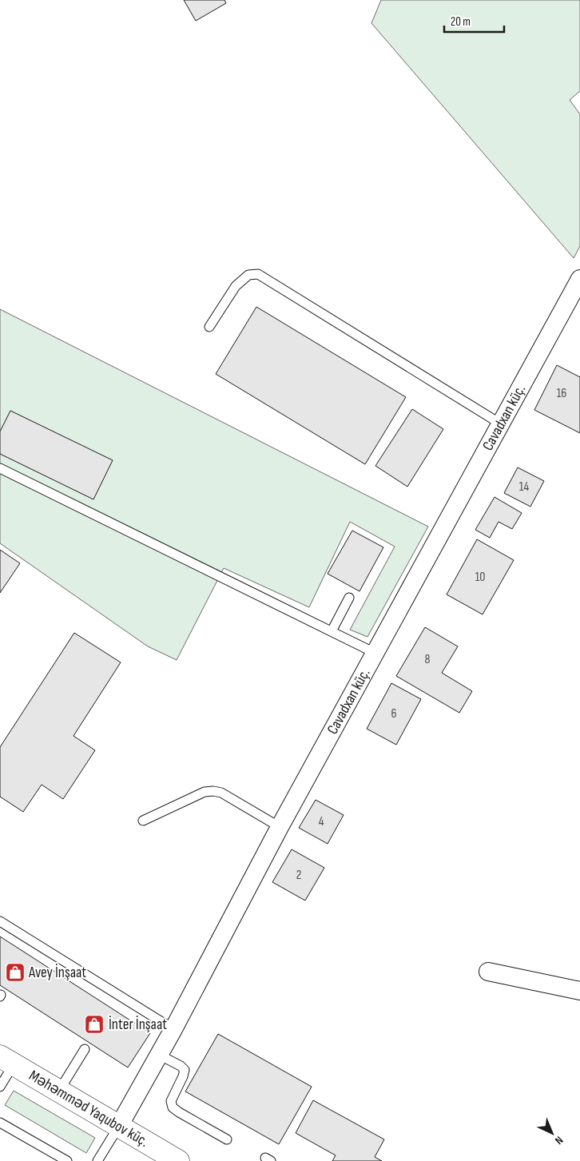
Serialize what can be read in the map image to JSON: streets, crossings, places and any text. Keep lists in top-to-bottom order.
{
  "streets": {
    "main road": ["Məhəmməd Yaqubov küç."],
    "street": ["Cavadxan küç."]
  },
  "crossings": [
    ["Cavadxan küç.", "Məhəmməd Yaqubov küç."]
  ],
  "places": {
    "shop": ["Avey İnşaat", "İnter İnşaat"]
  },
  "house_numbers": [
    "16",
    "14",
    "10",
    "8",
    "6",
    "4",
    "2"
  ],
  "scale_bar": "20 m",
  "north": "bottom right"
}
